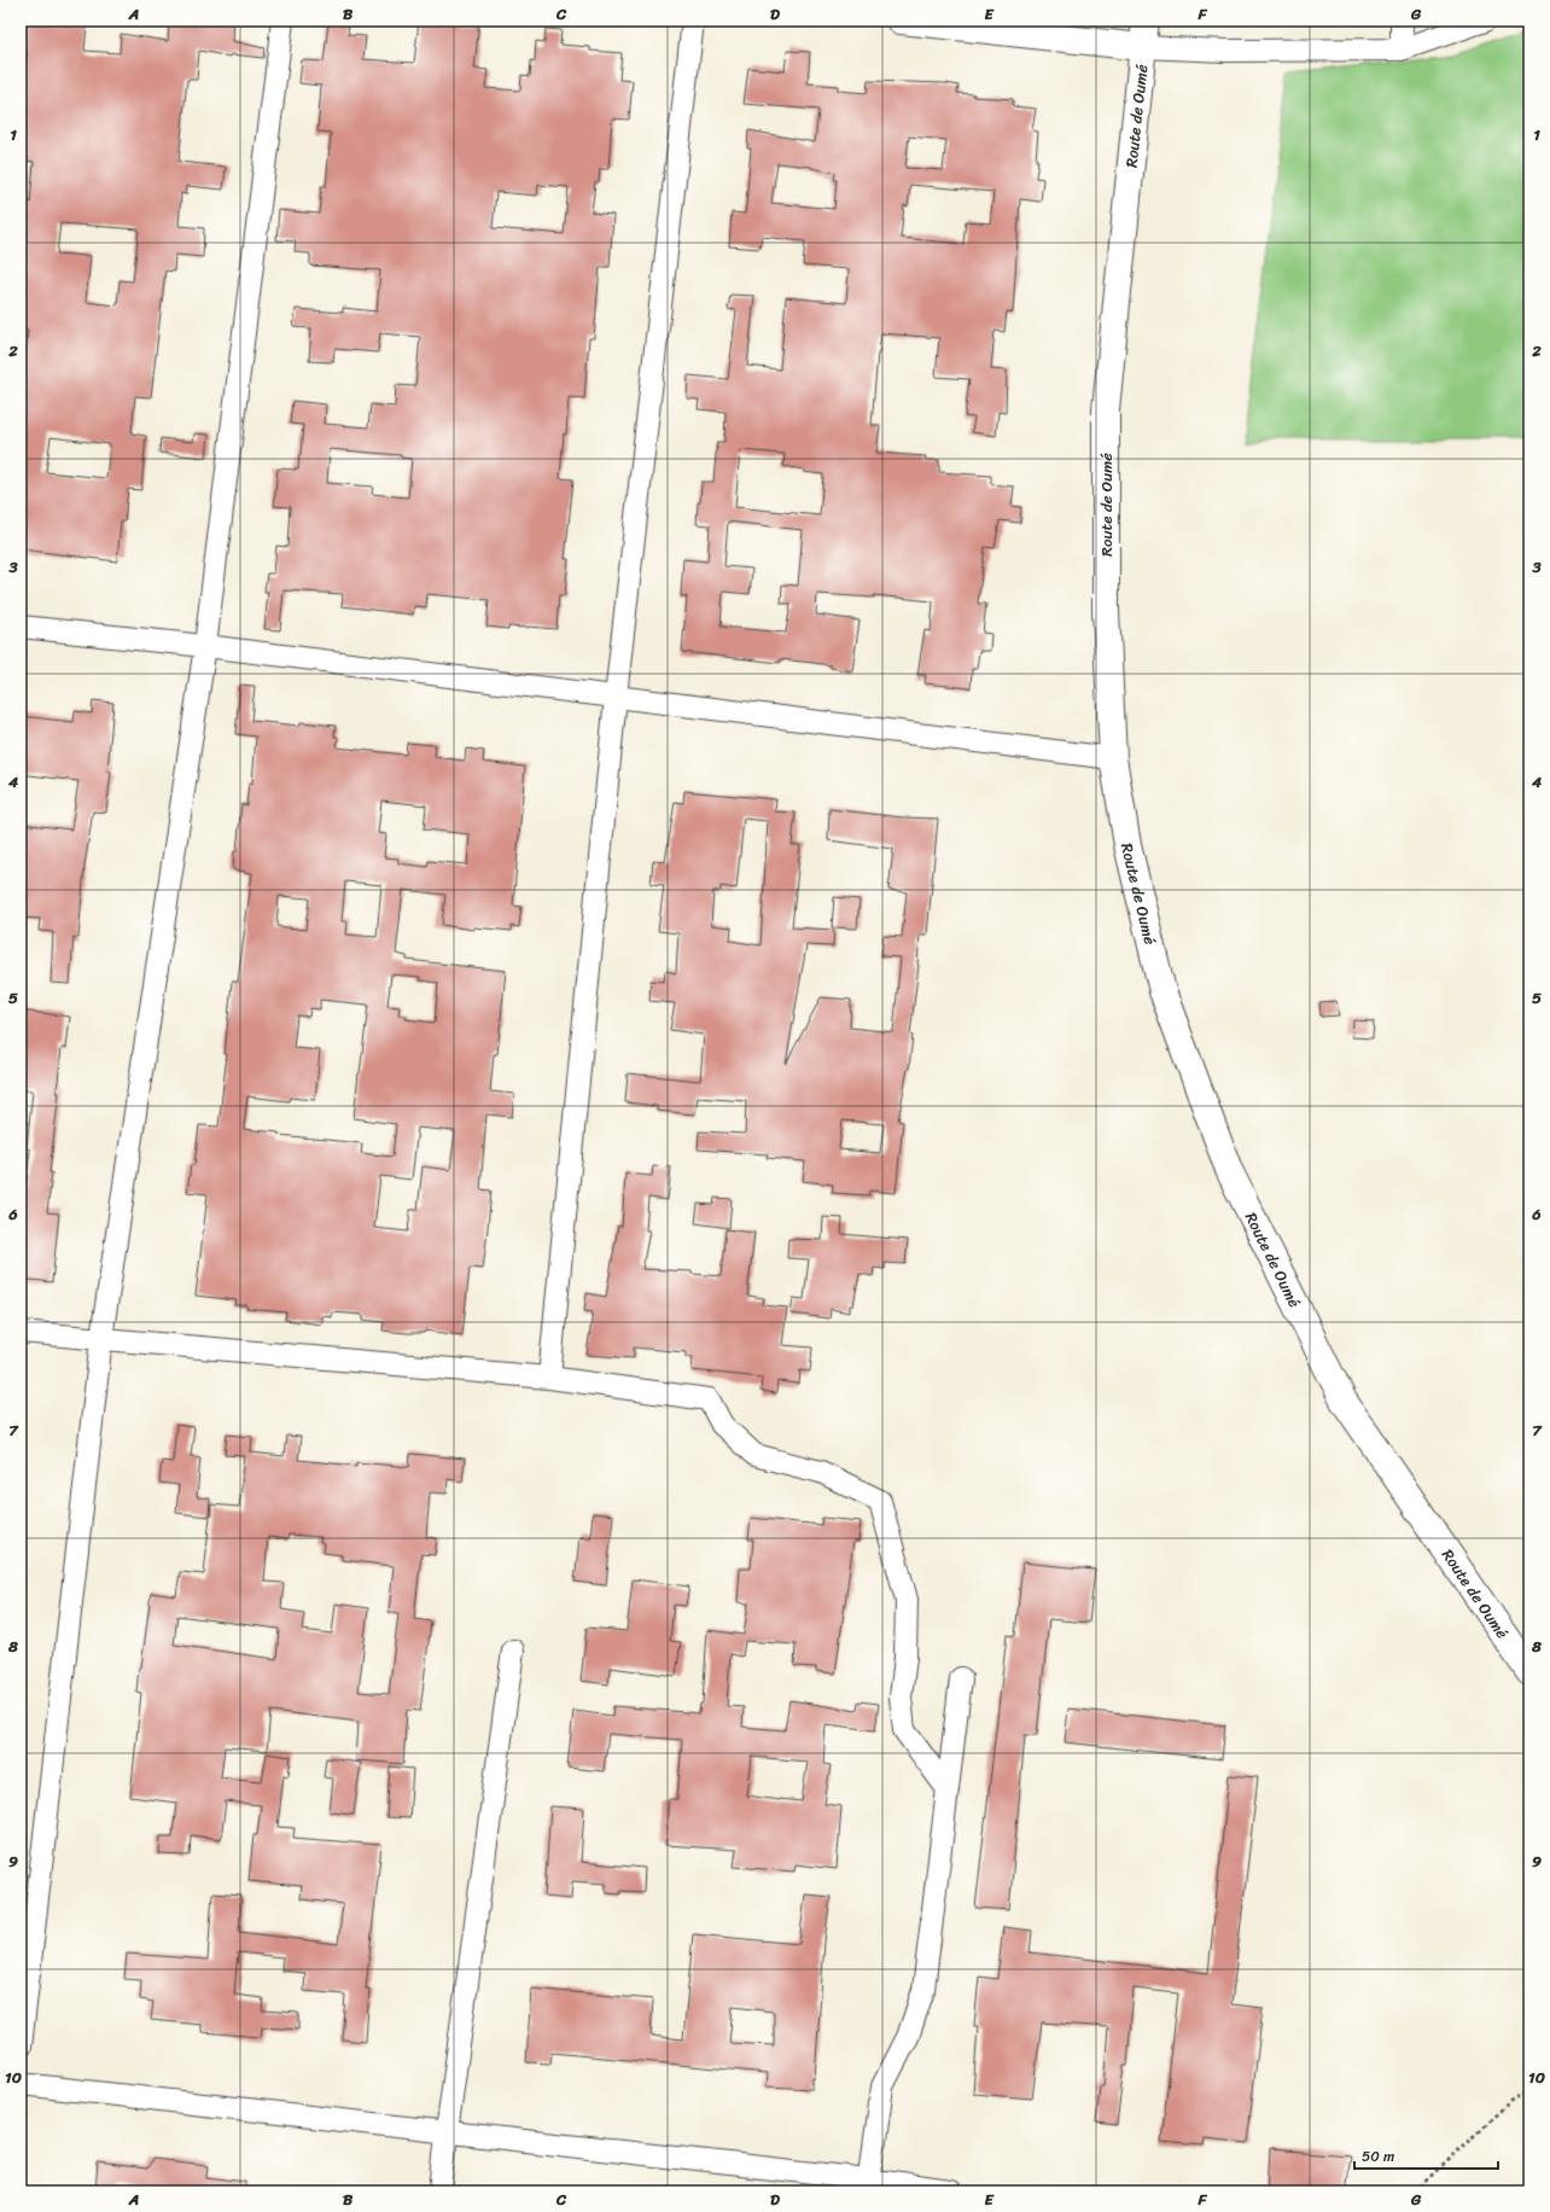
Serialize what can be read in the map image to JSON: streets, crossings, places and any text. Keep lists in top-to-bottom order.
{
  "streets": {
    "main road": ["Route de Oumé"]
  },
  "scale_bar": "50 m",
  "grid": {
    "columns": [
      "A",
      "B",
      "C",
      "D",
      "E",
      "F",
      "G"
    ],
    "rows": [
      "1",
      "2",
      "3",
      "4",
      "5",
      "6",
      "7",
      "8",
      "9",
      "10"
    ]
  }
}
